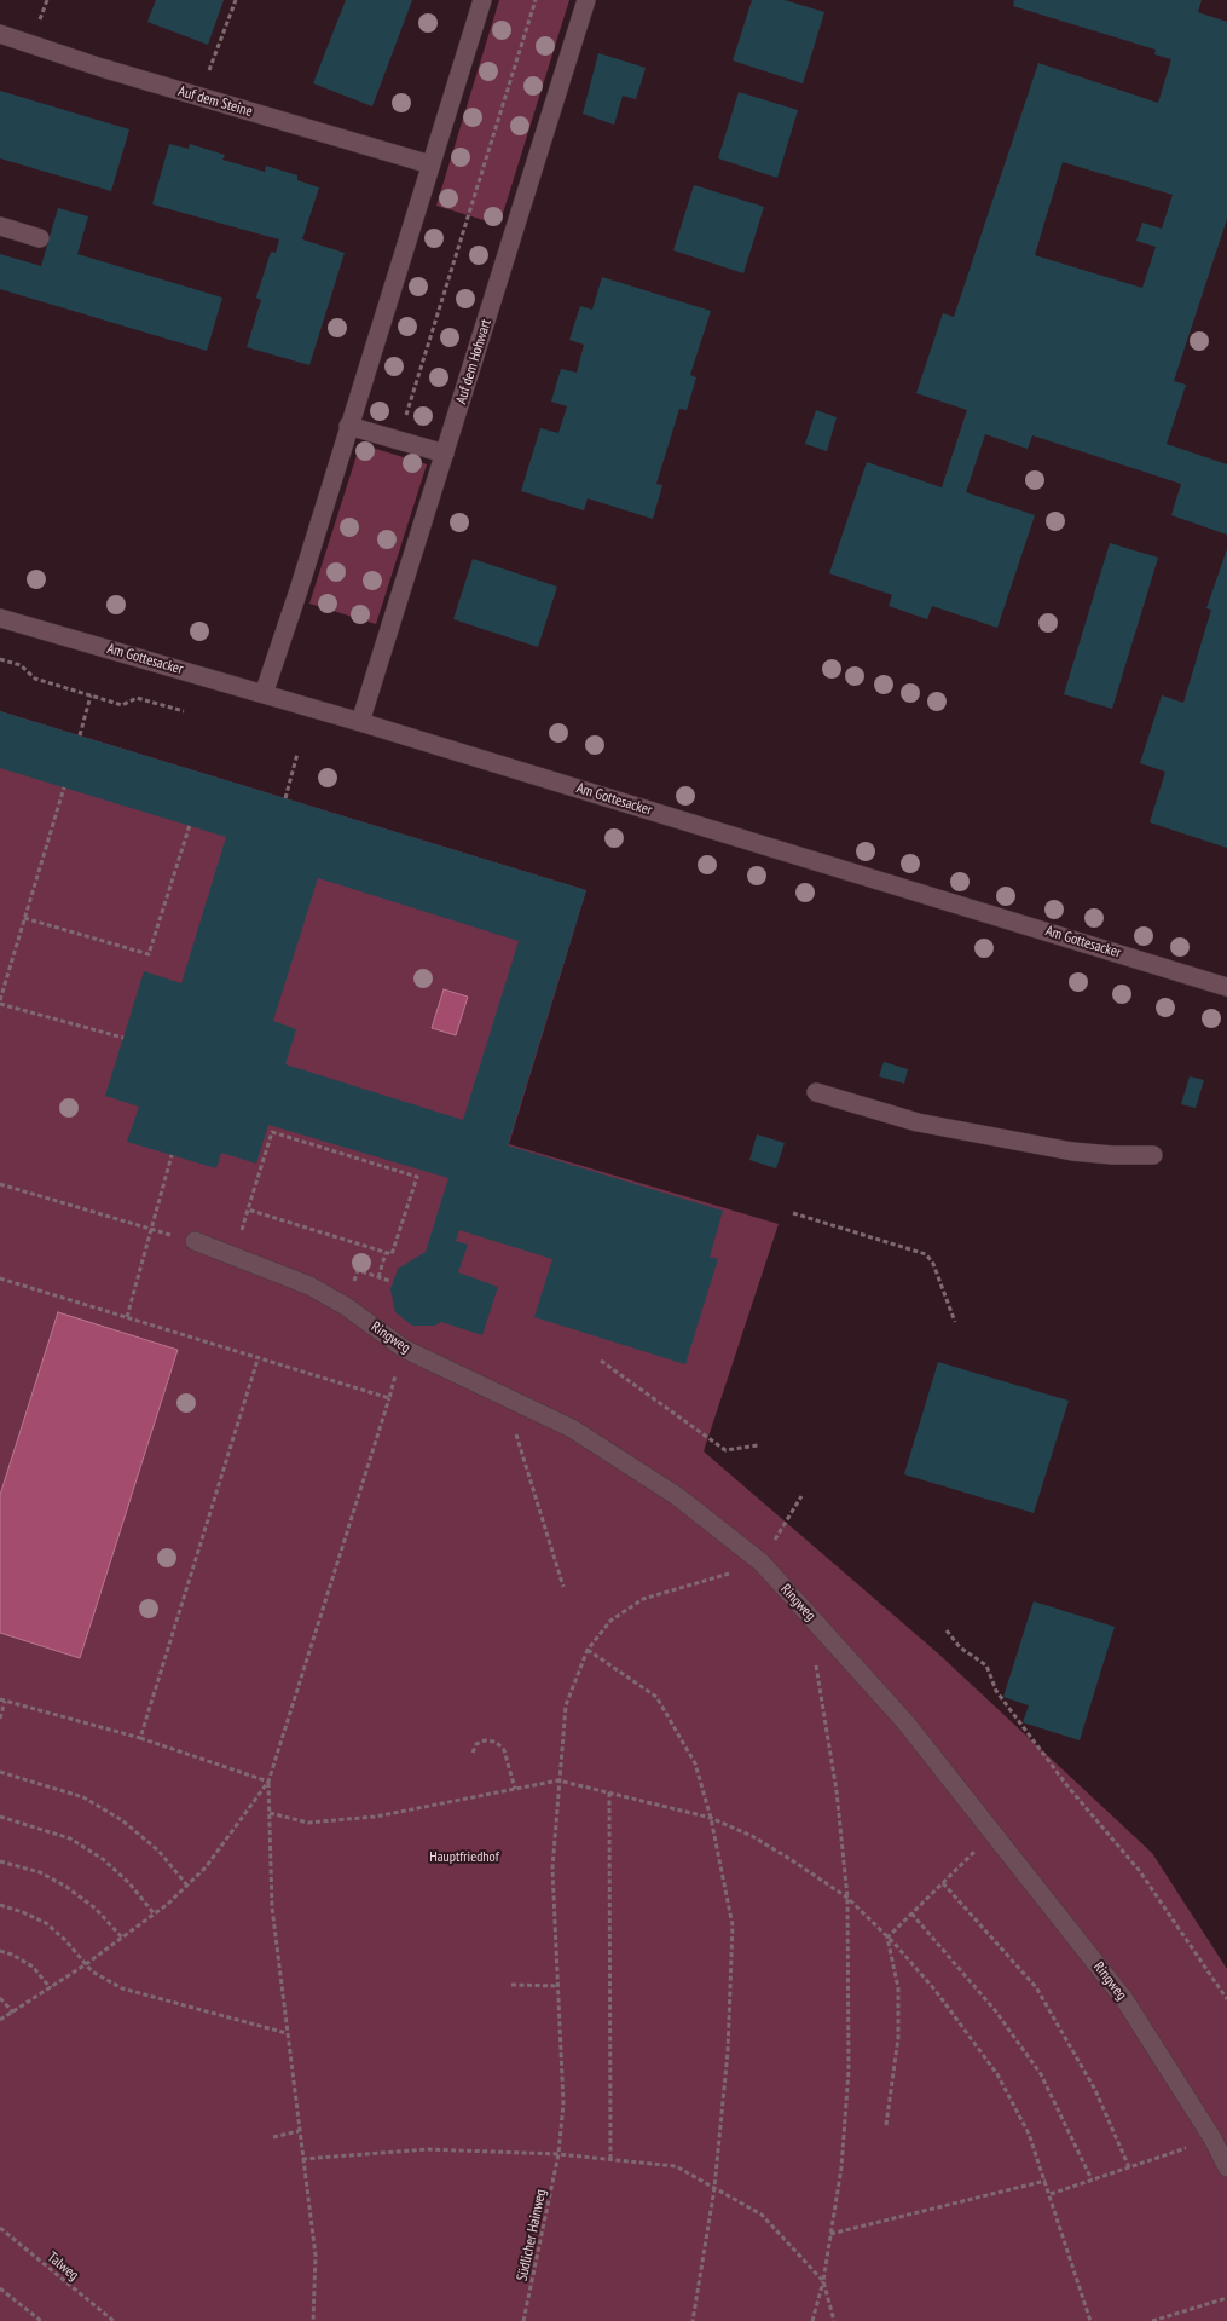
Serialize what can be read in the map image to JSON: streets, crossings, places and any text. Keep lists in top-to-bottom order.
{
  "streets": {
    "street": [
      "Auf dem Steine",
      "Auf dem Hohwart",
      "Am Gottesacker",
      "Ringweg"
    ],
    "path": ["Südlicher Hainweg", "Talweg"]
  },
  "crossings": [
    ["Auf dem Hohwart", "Am Gottesacker"],
    ["Ringweg", "Südlicher Hainweg"]
  ],
  "parks": ["Hauptfriedhof"]
}
